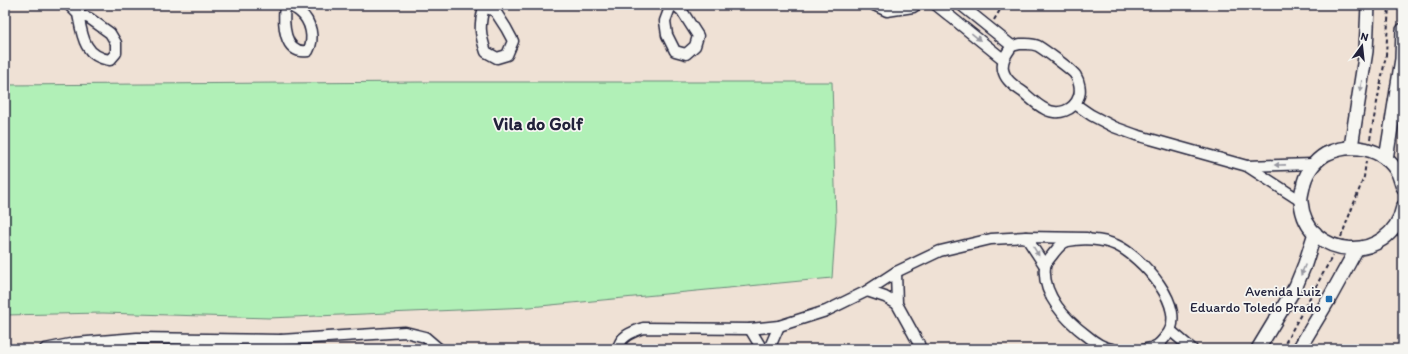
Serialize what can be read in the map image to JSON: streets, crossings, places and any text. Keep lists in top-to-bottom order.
{
  "districts": ["Vila do Golf"],
  "places": {
    "transit": ["Avenida Luiz Eduardo Toledo Prado"]
  },
  "north": "top"
}
